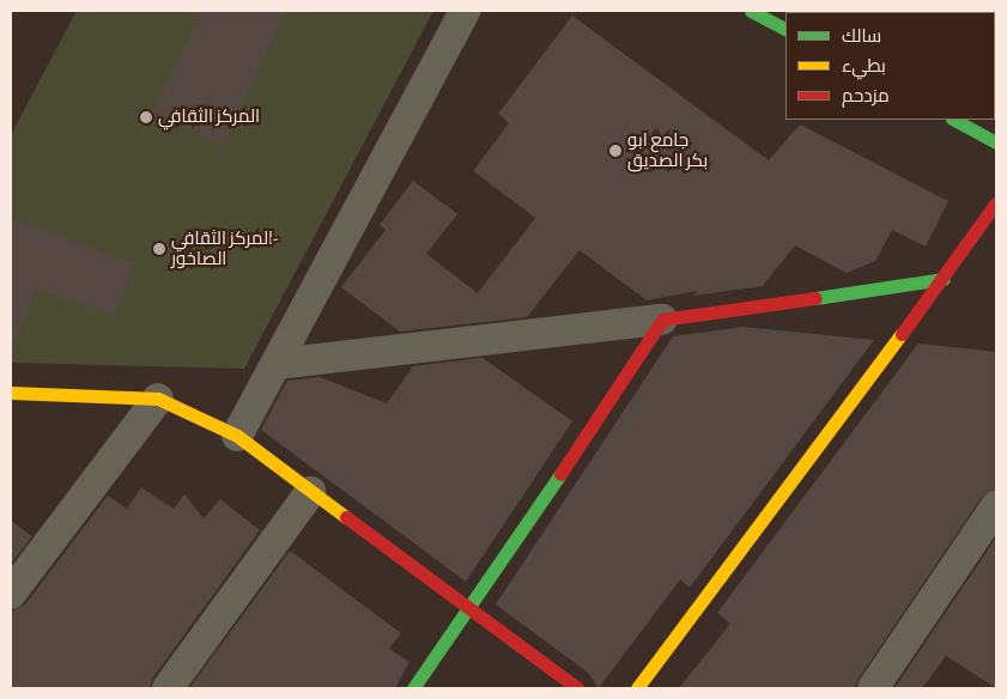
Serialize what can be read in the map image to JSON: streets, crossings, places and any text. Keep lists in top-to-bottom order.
{
  "places": ["المركز الثقافي", "جامع ابو بكر الصديق", "المركز الثقافي- الصاخور"],
  "legend": ["سالك", "بطيء", "مزدحم"]
}
